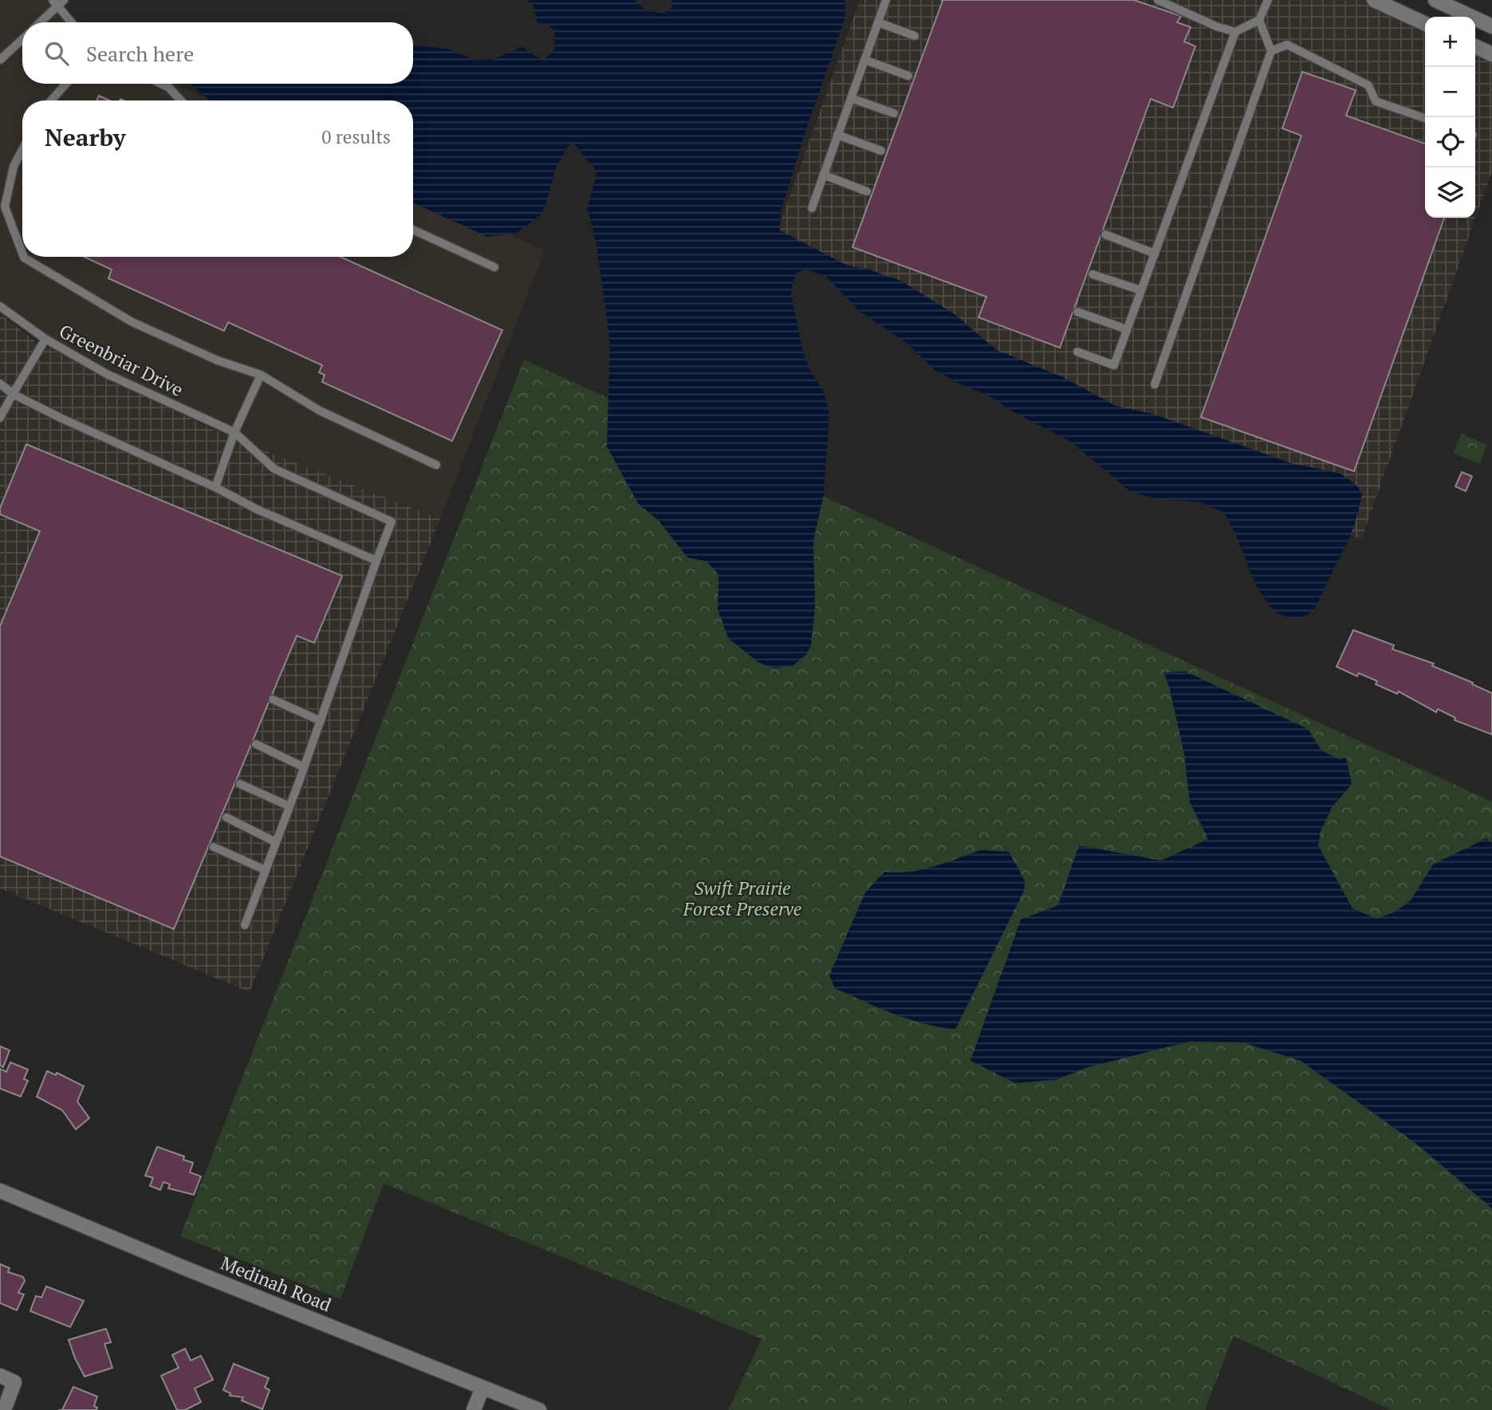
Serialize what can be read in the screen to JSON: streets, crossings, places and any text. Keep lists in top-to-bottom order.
{
  "streets": {
    "street": ["Medinah Road"],
    "lane": ["Greenbriar Drive"]
  },
  "parks": ["Swift Prairie Forest Preserve"],
  "page": {
    "map_buttons": ["+", "−"],
    "search": "Search here",
    "heading": ["Nearby", "0 results"]
  }
}
